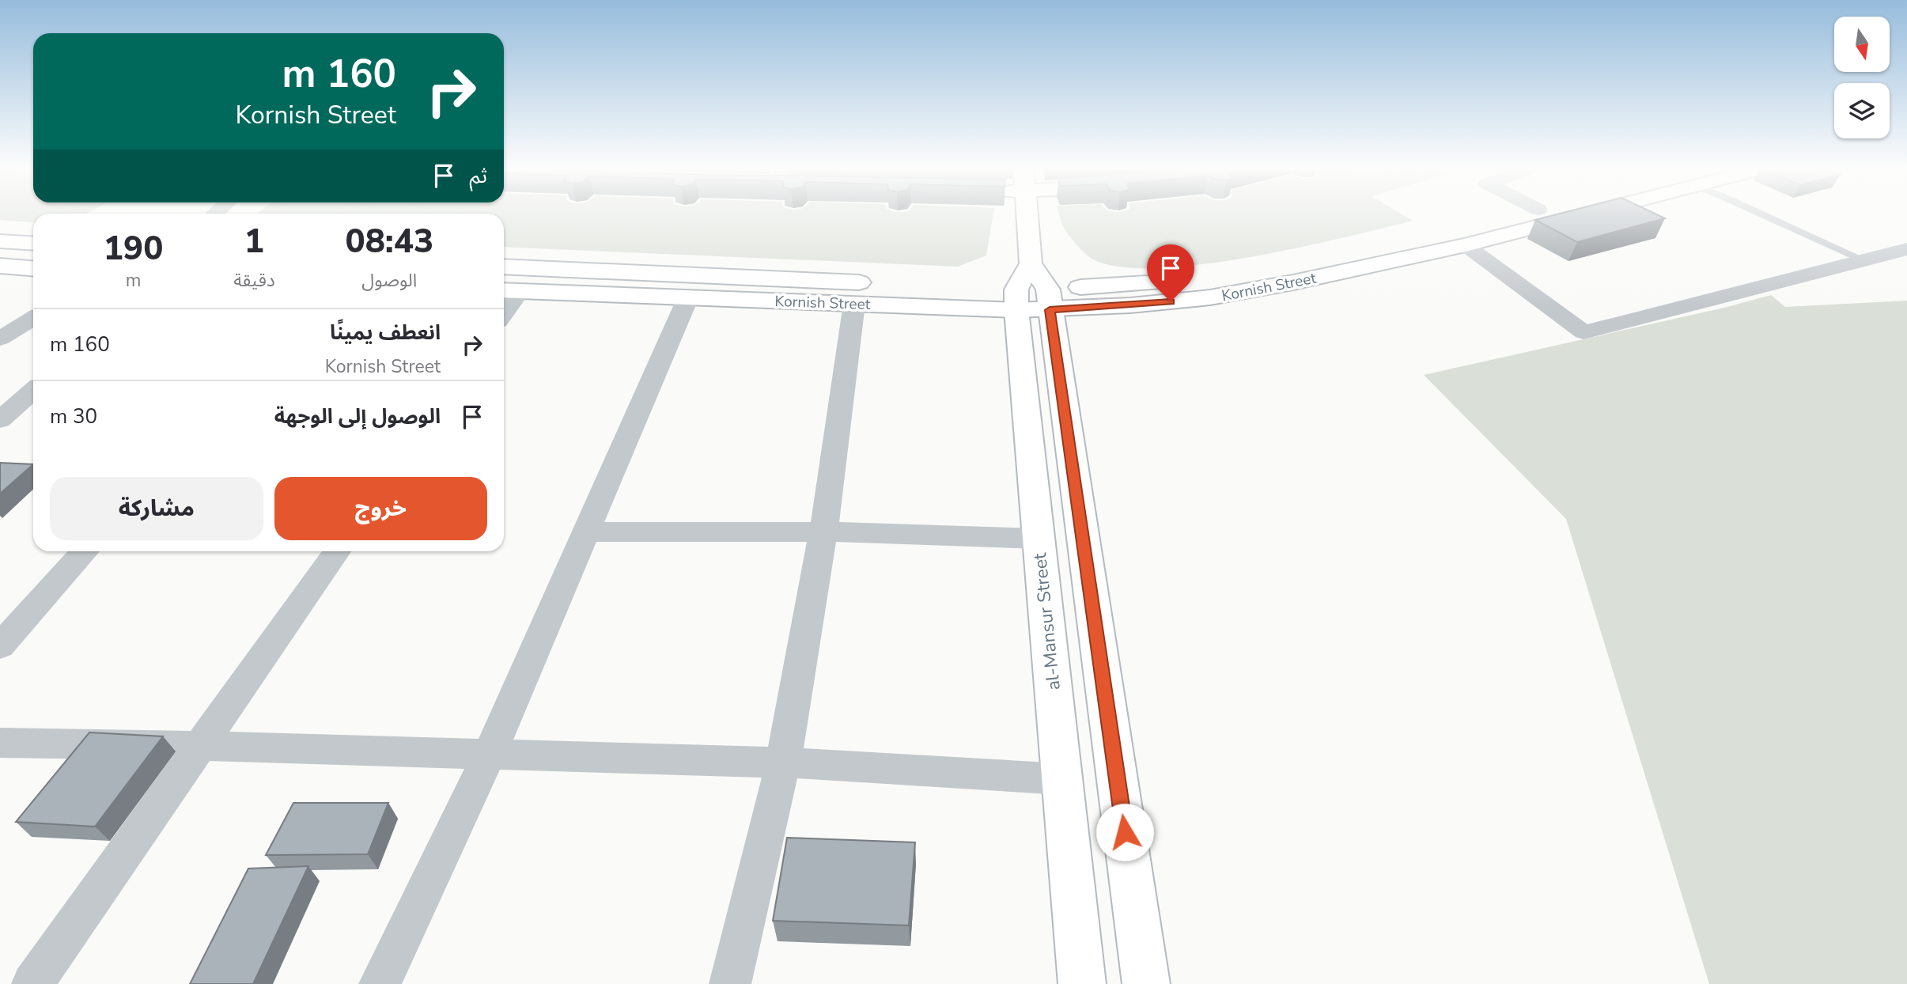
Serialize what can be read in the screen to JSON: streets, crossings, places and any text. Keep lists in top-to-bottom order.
{
  "streets": {
    "main road": ["Kornish Street", "al-Mansur Street"]
  },
  "crossings": [
    ["Kornish Street", "al-Mansur Street"]
  ],
  "north": "bottom",
  "page": {
    "turn": ["160 m", "Kornish Street"],
    "then": "ثم",
    "eta": [
      "08:43",
      "الوصول",
      "1",
      "دقيقة",
      "190",
      "m"
    ],
    "list": [
      {
        "name": "انعطف يمينًا",
        "note": "Kornish Street",
        "value": "160 m"
      },
      {
        "name": "الوصول إلى الوجهة",
        "value": "30 m"
      }
    ],
    "buttons": ["خروج", "مشاركة"]
  }
}
